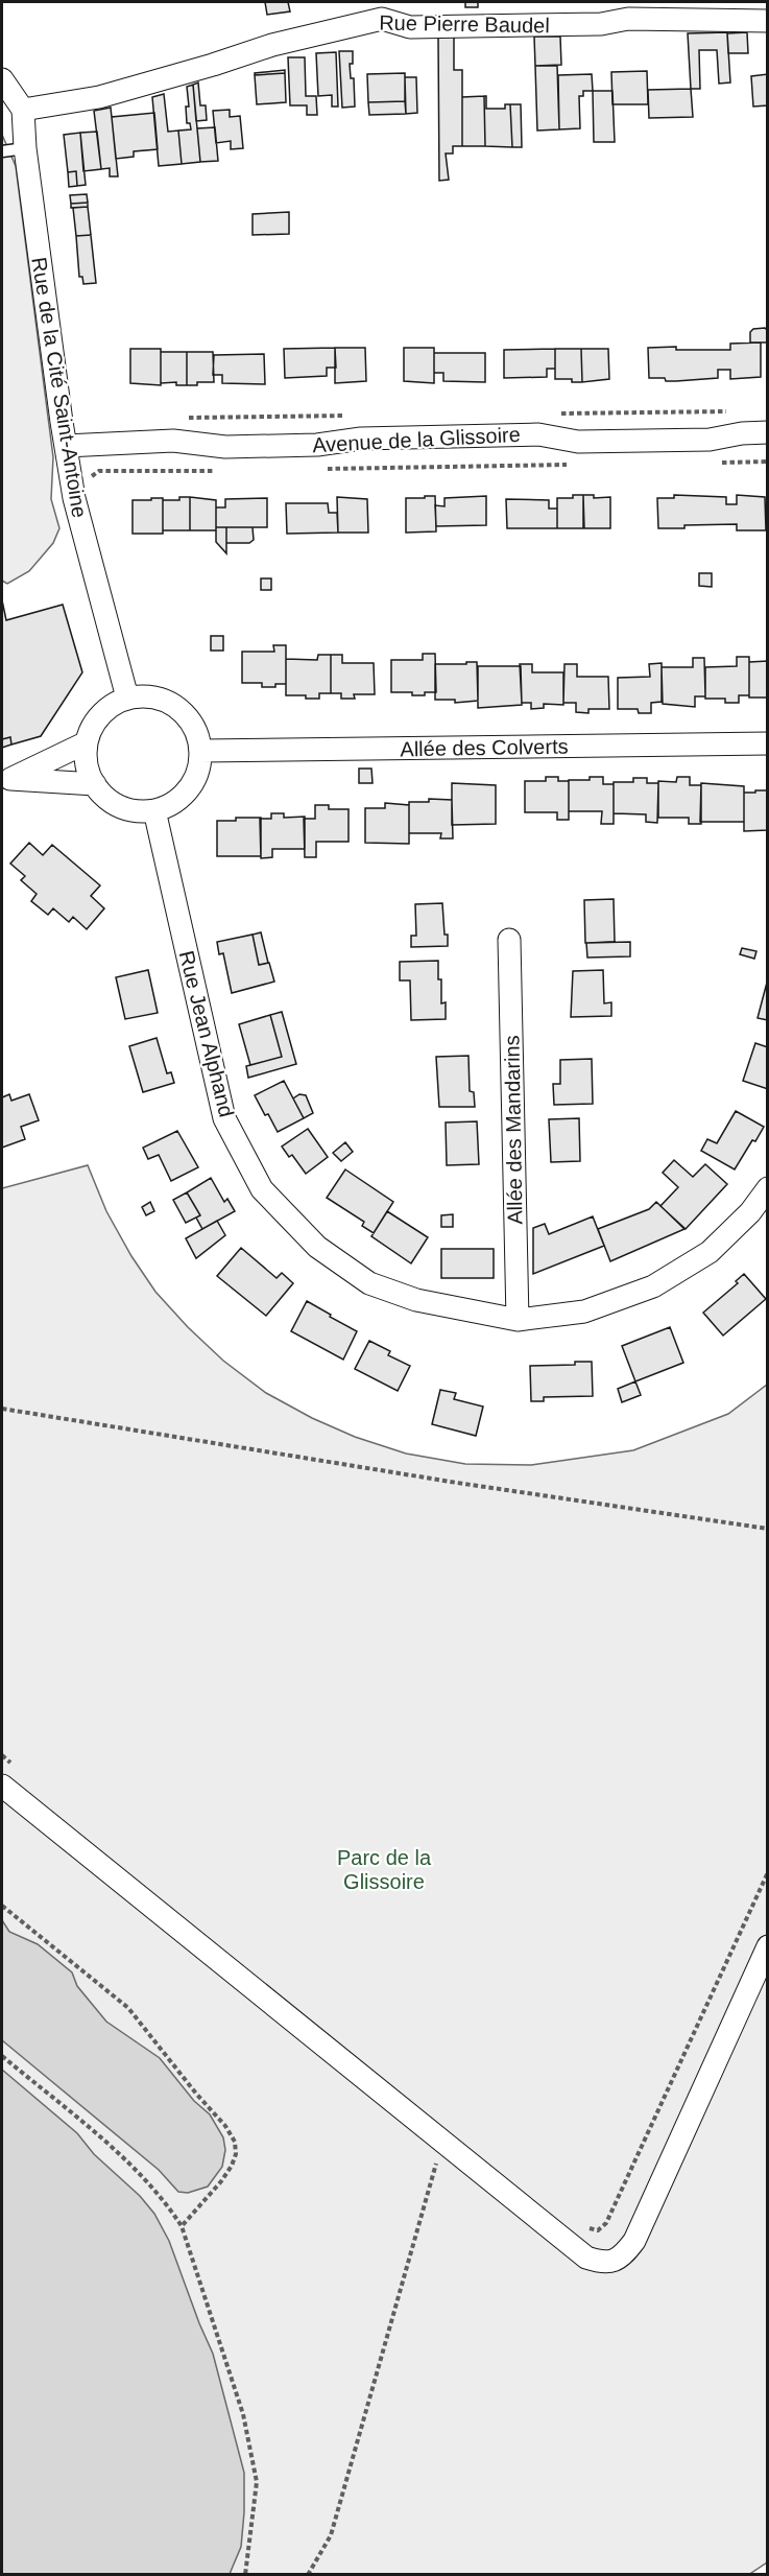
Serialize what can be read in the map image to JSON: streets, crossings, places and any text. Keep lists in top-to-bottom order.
{
  "streets": {
    "street": [
      "Rue Pierre Baudel",
      "Rue de la Cité Saint-Antoine",
      "Avenue de la Glissoire",
      "Allée des Colverts",
      "Rue Jean Alphand",
      "Allée des Mandarins"
    ]
  },
  "crossings": [
    ["Rue Pierre Baudel", "Rue de la Cité Saint-Antoine"],
    ["Rue de la Cité Saint-Antoine", "Avenue de la Glissoire"],
    ["Rue de la Cité Saint-Antoine", "Allée des Colverts"],
    ["Rue de la Cité Saint-Antoine", "Rue Jean Alphand"],
    ["Allée des Colverts", "Rue Jean Alphand"],
    ["Rue Jean Alphand", "Allée des Mandarins"]
  ],
  "parks": ["Parc de la Glissoire"]
}
